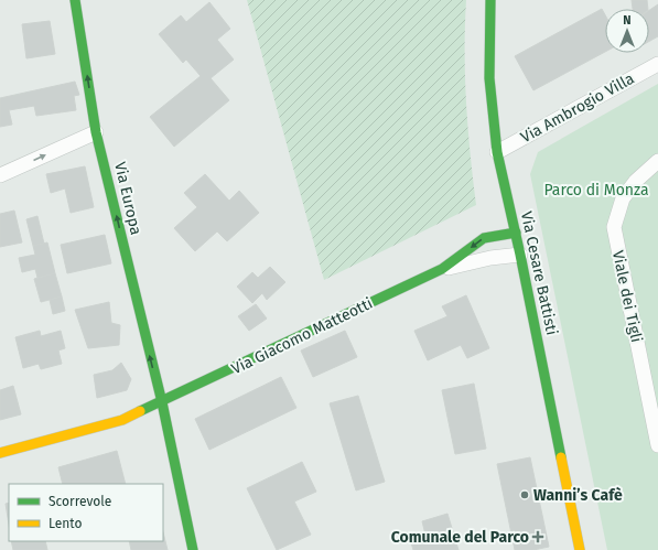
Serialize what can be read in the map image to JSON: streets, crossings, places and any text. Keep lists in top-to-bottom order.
{
  "streets": {
    "street": [
      "Via Ambrogio Villa",
      "Via Europa",
      "Via Cesare Battisti",
      "Viale dei Tigli",
      "Via Giacomo Matteotti"
    ]
  },
  "crossings": [
    ["Via Ambrogio Villa", "Via Cesare Battisti"],
    ["Via Europa", "Via Giacomo Matteotti"],
    ["Via Cesare Battisti", "Via Giacomo Matteotti"]
  ],
  "one_way": ["Via Europa"],
  "parks": ["Parco di Monza"],
  "places": {
    "other": ["Wanni’s Cafè"],
    "health": ["Comunale del Parco"]
  },
  "legend": ["Scorrevole", "Lento"],
  "north": "top"
}
